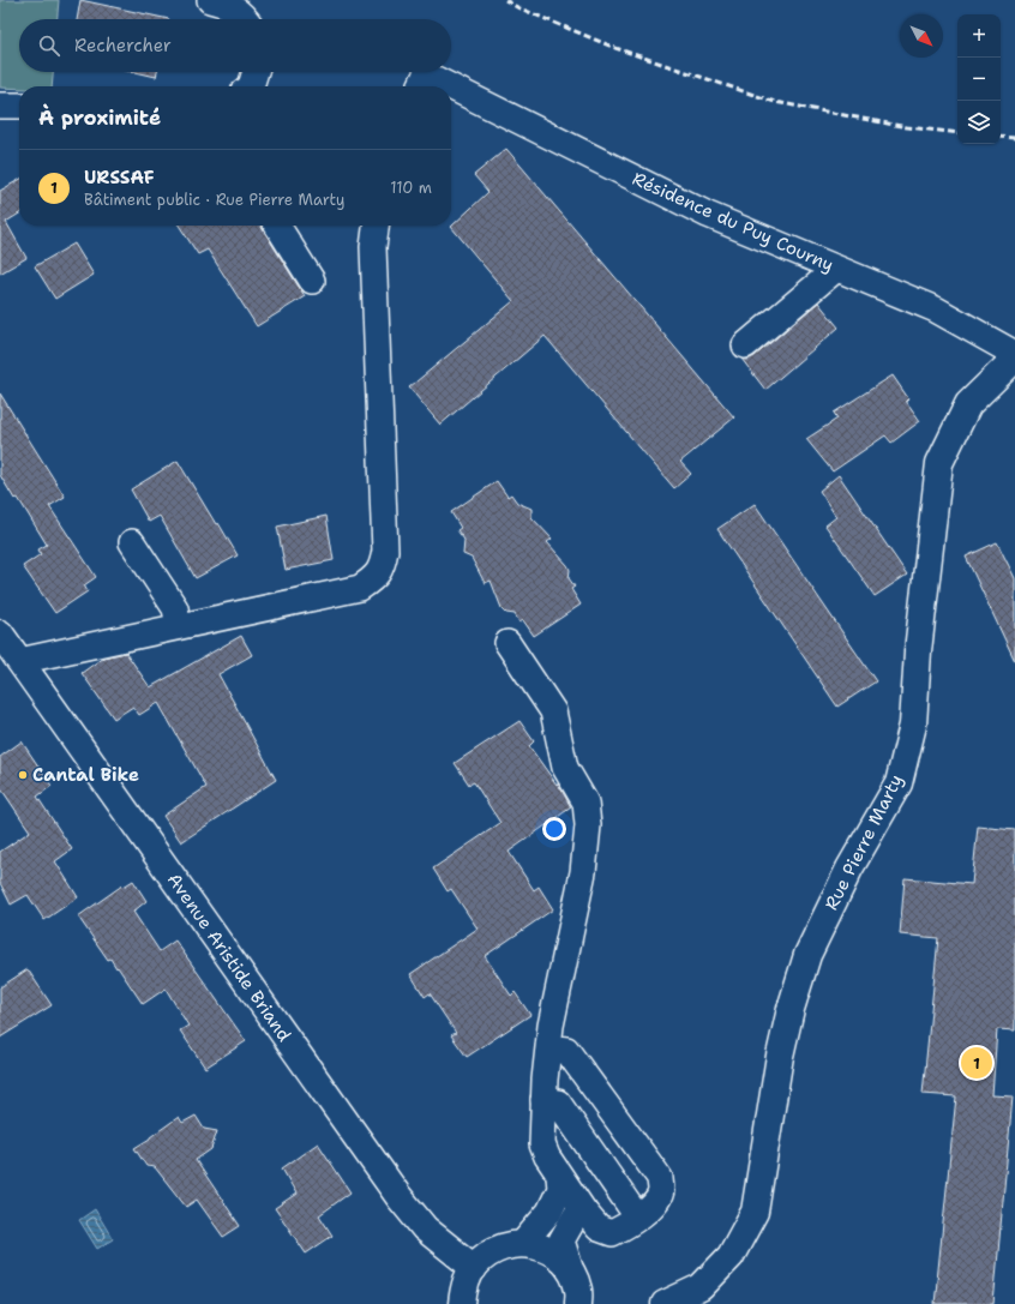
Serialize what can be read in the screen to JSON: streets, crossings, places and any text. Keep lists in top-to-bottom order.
{
  "streets": {
    "main road": ["Rue Pierre Marty", "Avenue Aristide Briand"],
    "street": ["Résidence du Puy Courny"]
  },
  "places": ["Cantal Bike"],
  "north": "bottom right",
  "page": {
    "map_buttons": ["+", "−"],
    "search": "Rechercher",
    "heading": "À proximité",
    "list": [
      {
        "mark": "1",
        "name": "URSSAF",
        "note": "Bâtiment public · Rue Pierre Marty",
        "value": "110 m"
      }
    ],
    "pins": "1"
  }
}
